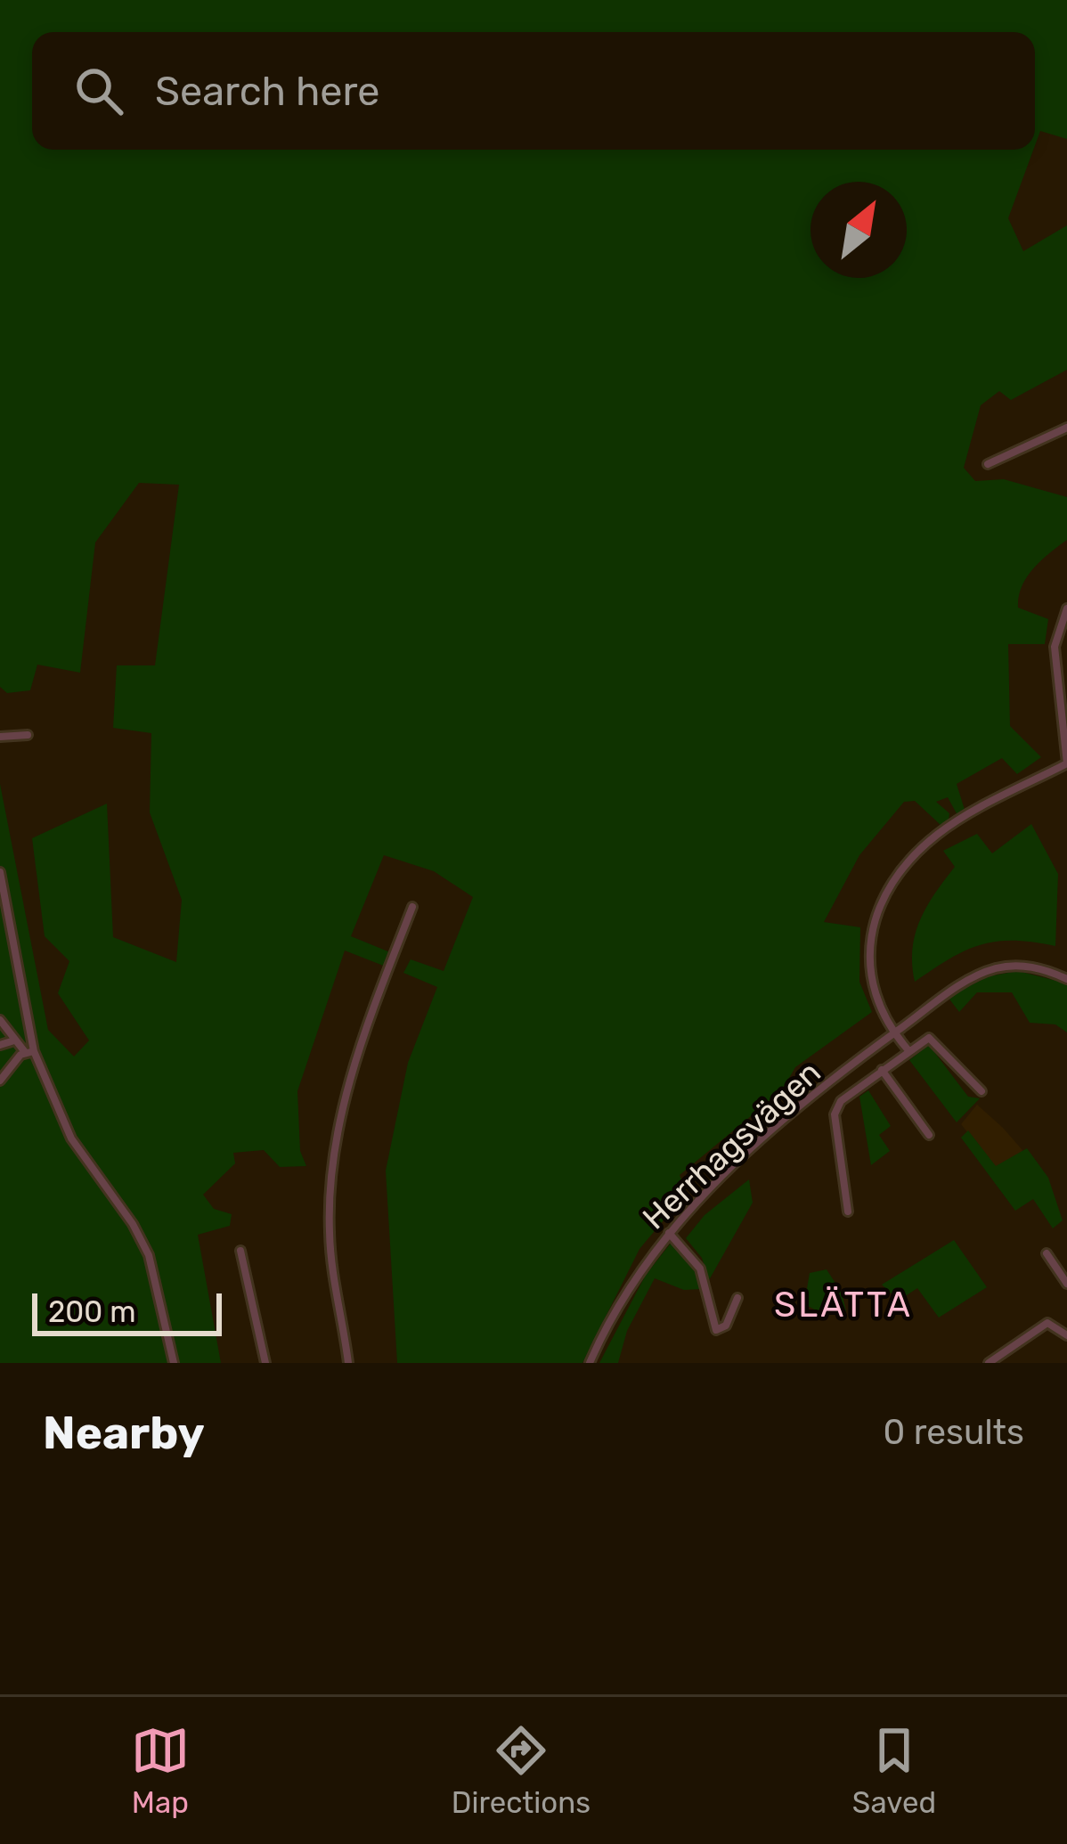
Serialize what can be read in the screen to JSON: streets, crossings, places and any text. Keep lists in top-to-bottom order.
{
  "streets": {
    "street": ["Herrhagsvägen"]
  },
  "districts": ["SLÄTTA"],
  "scale_bar": "200 m",
  "north": "top right",
  "page": {
    "search": "Search here",
    "scale": "200 m",
    "heading": ["Nearby", "0 results"],
    "nav": ["Map", "Directions", "Saved"]
  }
}
